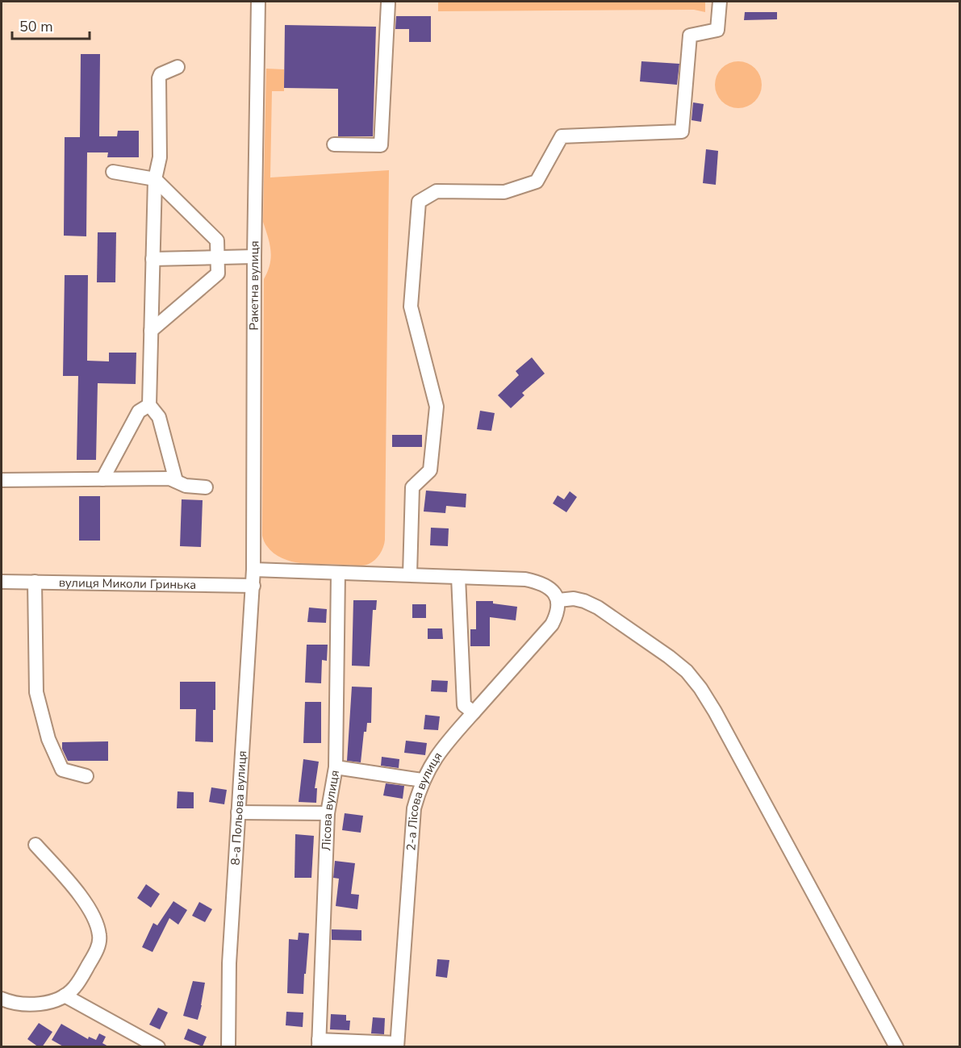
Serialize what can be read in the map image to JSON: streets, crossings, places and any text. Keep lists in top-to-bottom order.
{
  "streets": {
    "street": [
      "Ракетна вулиця",
      "вулиця Миколи Гринька",
      "2-а Лісова вулиця",
      "8-а Польова вулиця",
      "Лісова вулиця"
    ]
  },
  "crossings": [
    ["Ракетна вулиця", "8-а Польова вулиця"],
    ["вулиця Миколи Гринька", "8-а Польова вулиця"]
  ],
  "scale_bar": "50 m"
}
